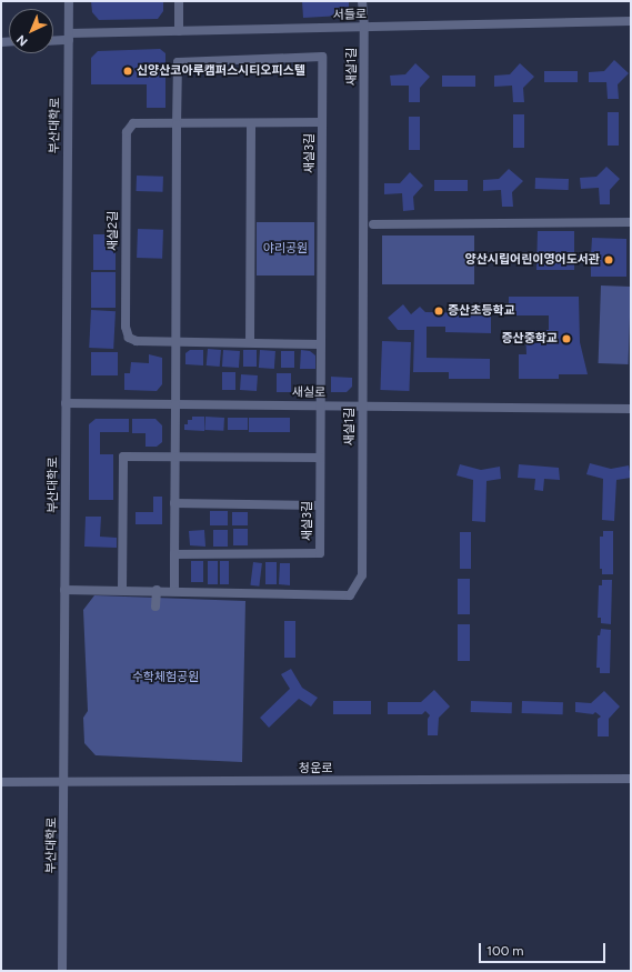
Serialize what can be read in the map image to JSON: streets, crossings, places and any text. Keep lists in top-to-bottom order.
{
  "streets": {
    "street": [
      "서들로",
      "새실1길",
      "부산대학로",
      "새실3길",
      "새실2길",
      "새실로",
      "청운로"
    ]
  },
  "crossings": [
    ["서들로", "새실1길"],
    ["서들로", "부산대학로"],
    ["새실1길", "부산대학로"],
    ["새실1길", "새실로"],
    ["부산대학로", "새실로"],
    ["부산대학로", "청운로"],
    ["새실3길", "새실2길"],
    ["새실3길", "새실로"]
  ],
  "parks": ["야리공원", "수학체험공원"],
  "places": [
    "신양산코아루캠퍼스시티오피스텔",
    "양산시립어린이영어도서관",
    "증산초등학교",
    "증산중학교"
  ],
  "scale_bar": "100 m",
  "north": "bottom left"
}
